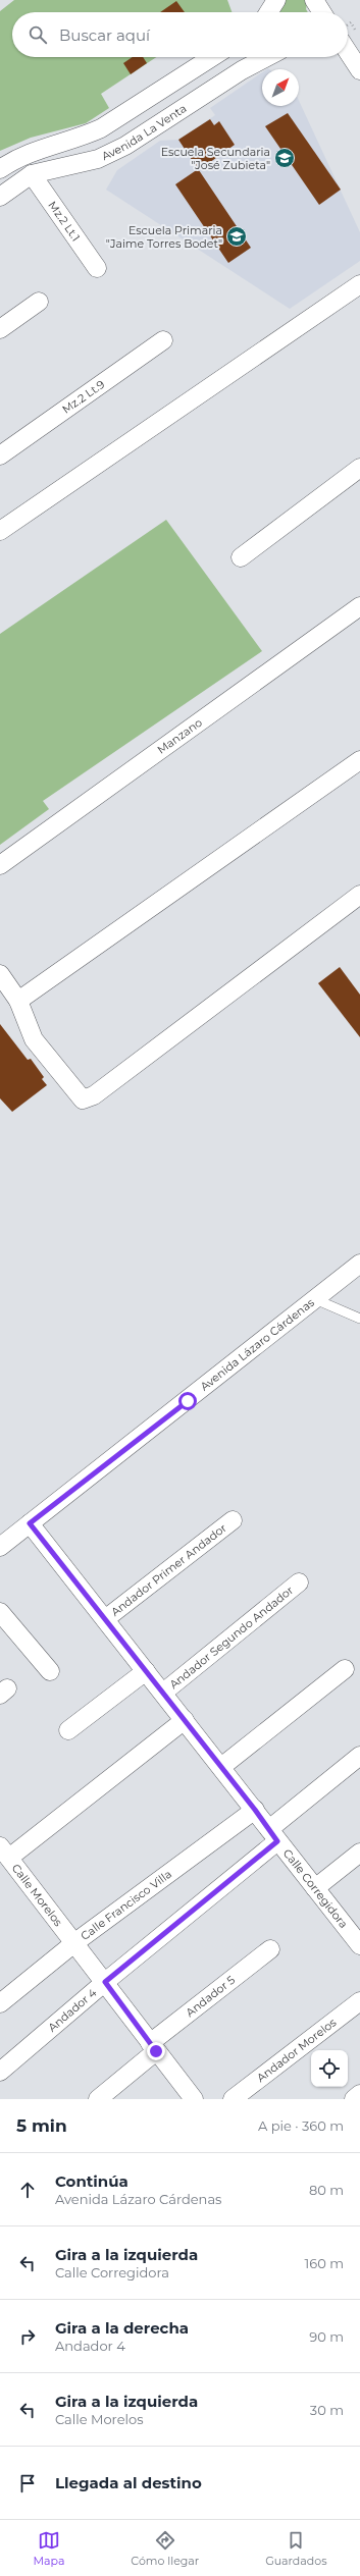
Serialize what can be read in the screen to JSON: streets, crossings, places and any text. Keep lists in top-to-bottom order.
{
  "streets": {
    "street": [
      "Avenida La Venta",
      "Mz.2 Lt.1",
      "Mz.2 Lt.9",
      "Manzano",
      "Avenida Lázaro Cárdenas",
      "Andador Primer Andador",
      "Andador Segundo Andador",
      "Calle Corregidora",
      "Calle Morelos",
      "Calle Francisco Villa",
      "Andador 5",
      "Andador 4",
      "Andador Morelos"
    ]
  },
  "crossings": [
    ["Avenida La Venta", "Mz.2 Lt.1"],
    ["Avenida Lázaro Cárdenas", "Calle Corregidora"],
    ["Andador Primer Andador", "Calle Corregidora"],
    ["Andador Segundo Andador", "Calle Corregidora"],
    ["Calle Corregidora", "Calle Francisco Villa"],
    ["Calle Corregidora", "Andador 4"],
    ["Calle Morelos", "Calle Francisco Villa"],
    ["Calle Morelos", "Andador 5"],
    ["Calle Morelos", "Andador 4"]
  ],
  "places": {
    "school or university": ["Escuela Secundaria \"José Zubieta\"", "Escuela Primaria \"Jaime Torres Bodet\""]
  },
  "north": "top right",
  "page": {
    "search": "Buscar aquí",
    "heading": ["5 min", "A pie · 360 m"],
    "list": [
      ["Continúa", "Avenida Lázaro Cárdenas", "80 m"],
      ["Gira a la izquierda", "Calle Corregidora", "160 m"],
      ["Gira a la derecha", "Andador 4", "90 m"],
      ["Gira a la izquierda", "Calle Morelos", "30 m"],
      "Llegada al destino"
    ],
    "nav": ["Mapa", "Cómo llegar", "Guardados"]
  }
}
